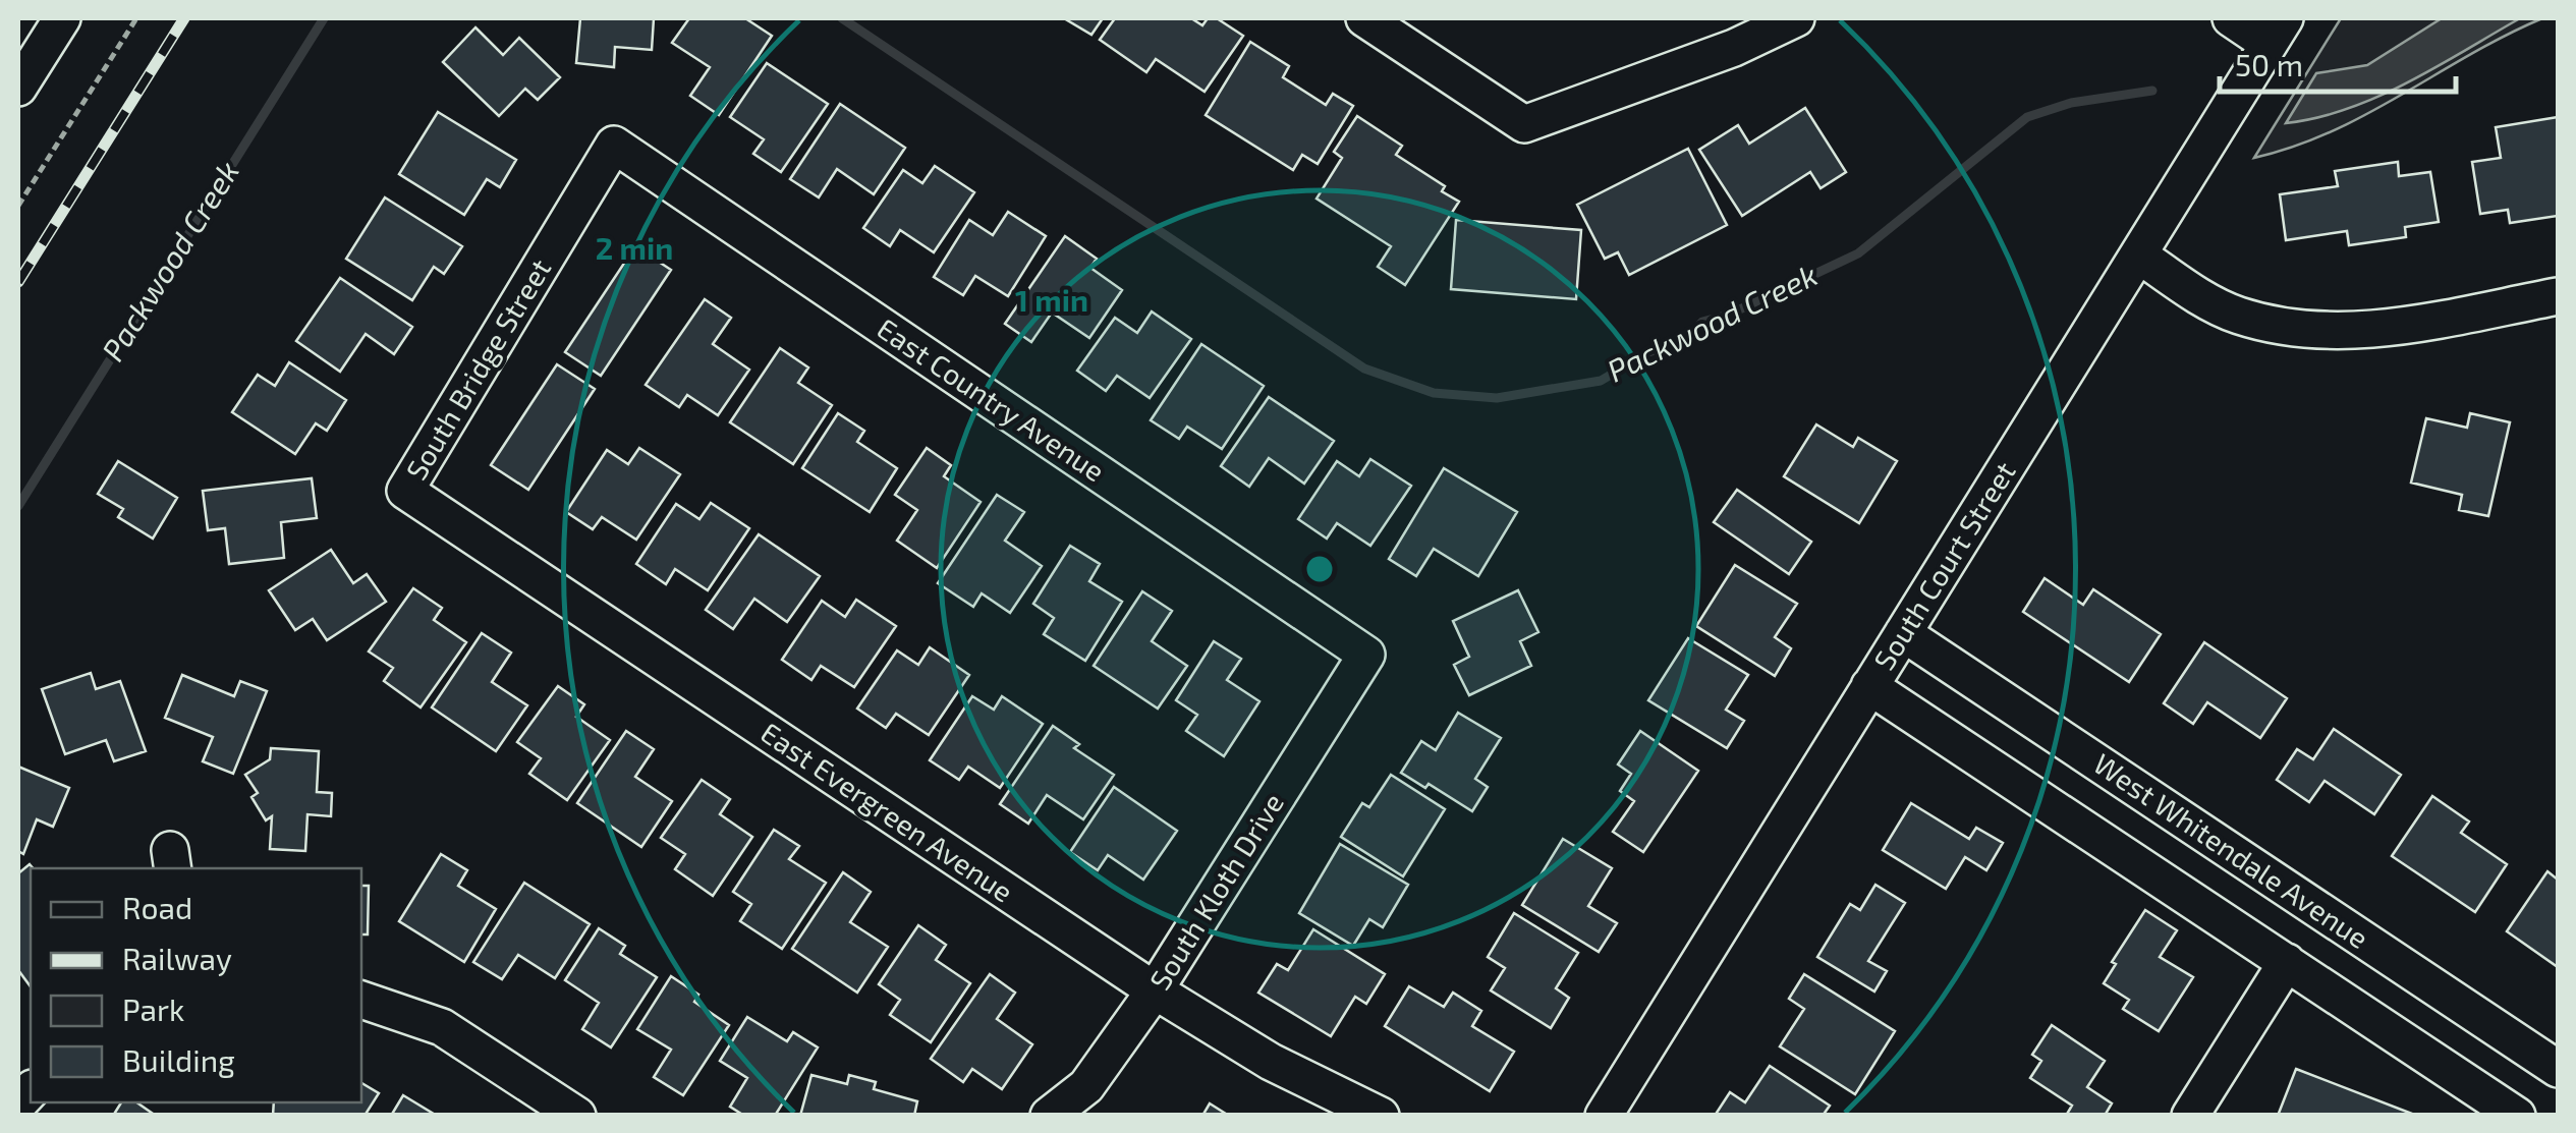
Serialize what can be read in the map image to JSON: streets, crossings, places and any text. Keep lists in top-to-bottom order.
{
  "streets": {
    "street": [
      "South Bridge Street",
      "East Country Avenue",
      "South Court Street",
      "East Evergreen Avenue",
      "West Whitendale Avenue",
      "South Kloth Drive"
    ]
  },
  "crossings": [
    ["South Bridge Street", "East Country Avenue"],
    ["South Bridge Street", "East Evergreen Avenue"],
    ["East Country Avenue", "South Kloth Drive"],
    ["South Court Street", "West Whitendale Avenue"],
    ["East Evergreen Avenue", "South Kloth Drive"]
  ],
  "water": ["Packwood Creek"],
  "legend": [
    "Road",
    "Railway",
    "Park",
    "Building"
  ],
  "scale_bar": "50 m",
  "rings": ["2 min", "1 min"]
}
